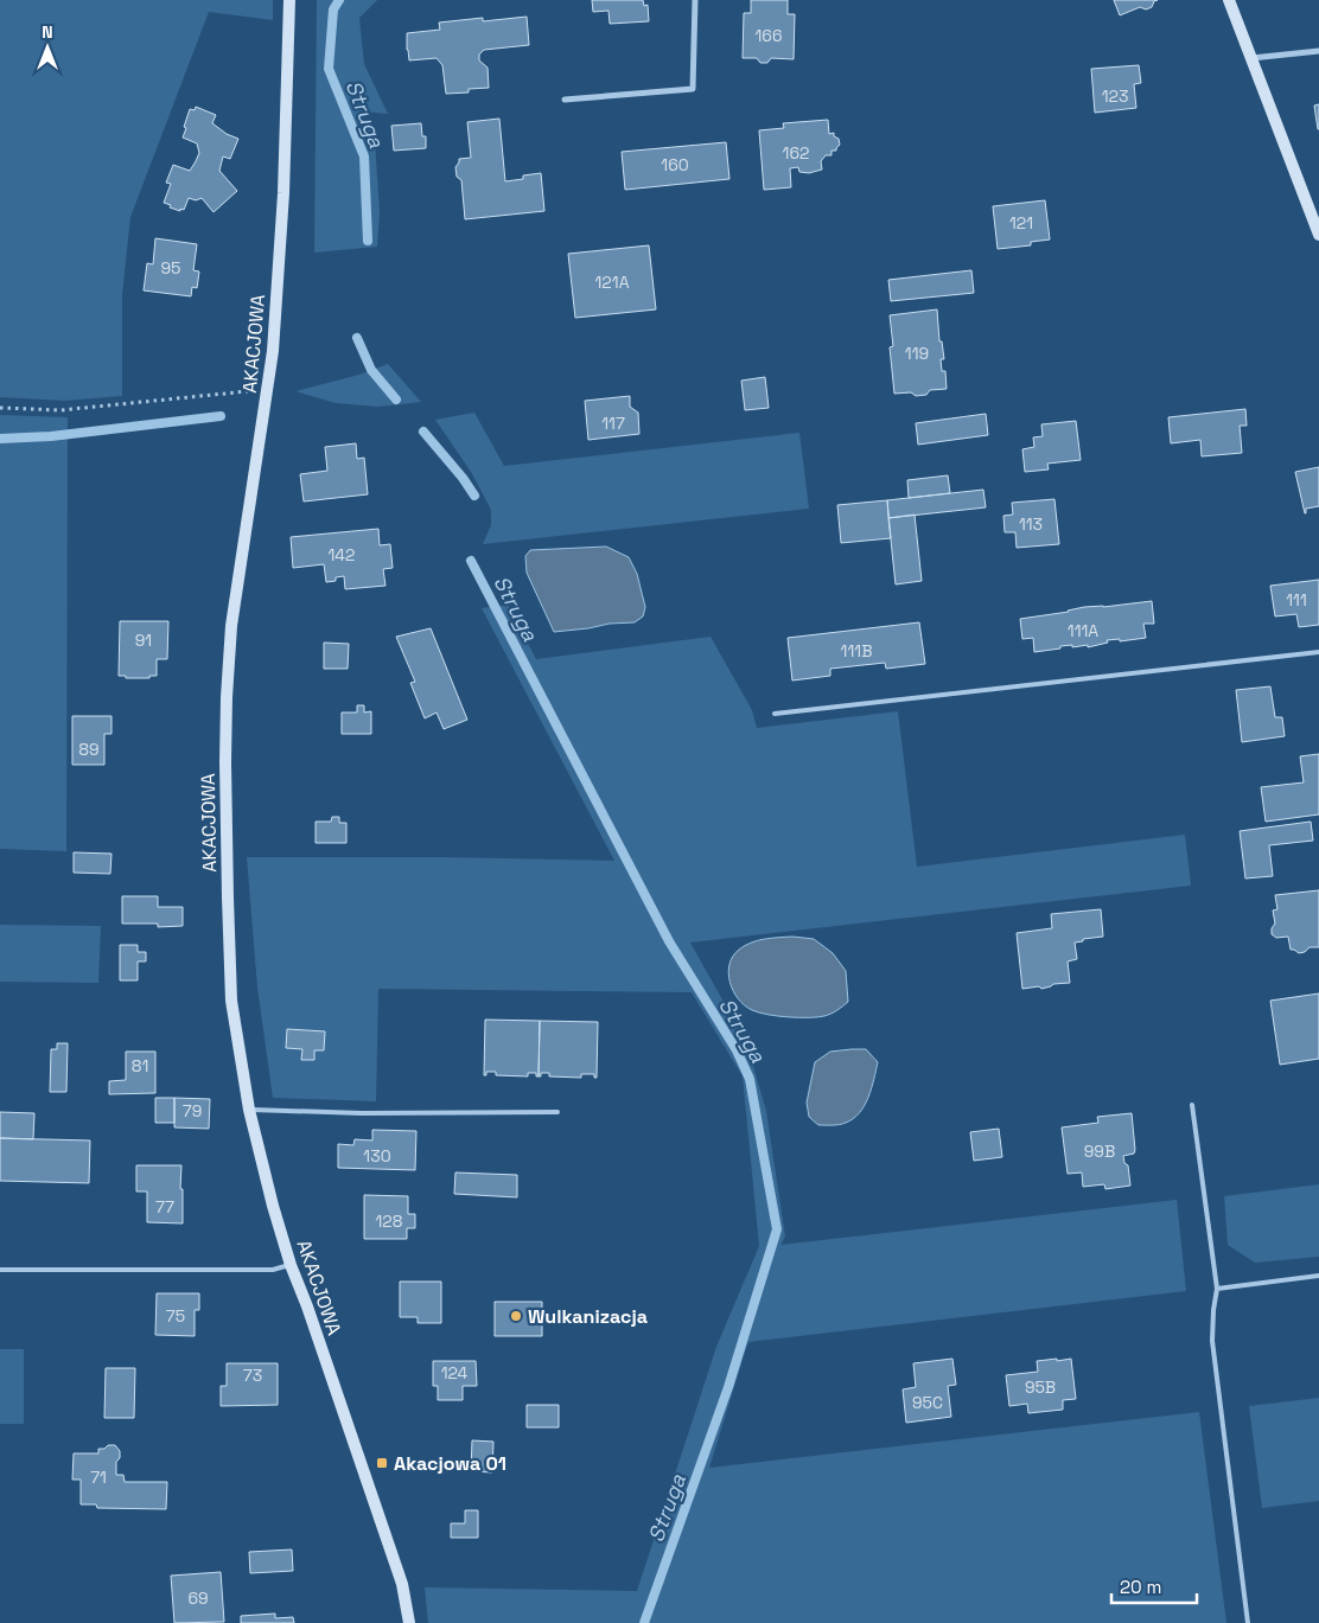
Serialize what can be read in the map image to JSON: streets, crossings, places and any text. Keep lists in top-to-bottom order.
{
  "streets": {
    "street": ["AKACJOWA"]
  },
  "water": ["Struga"],
  "places": {
    "other": ["Wulkanizacja"],
    "transit": ["Akacjowa 01"]
  },
  "house_numbers": [
    "166",
    "123",
    "162",
    "160",
    "121",
    "95",
    "121A",
    "119",
    "117",
    "113",
    "142",
    "111",
    "111A",
    "91",
    "111B",
    "89",
    "81",
    "79",
    "99B",
    "130",
    "77",
    "128",
    "75",
    "124",
    "73",
    "95B",
    "95C",
    "71",
    "69"
  ],
  "scale_bar": "20 m",
  "north": "top"
}
